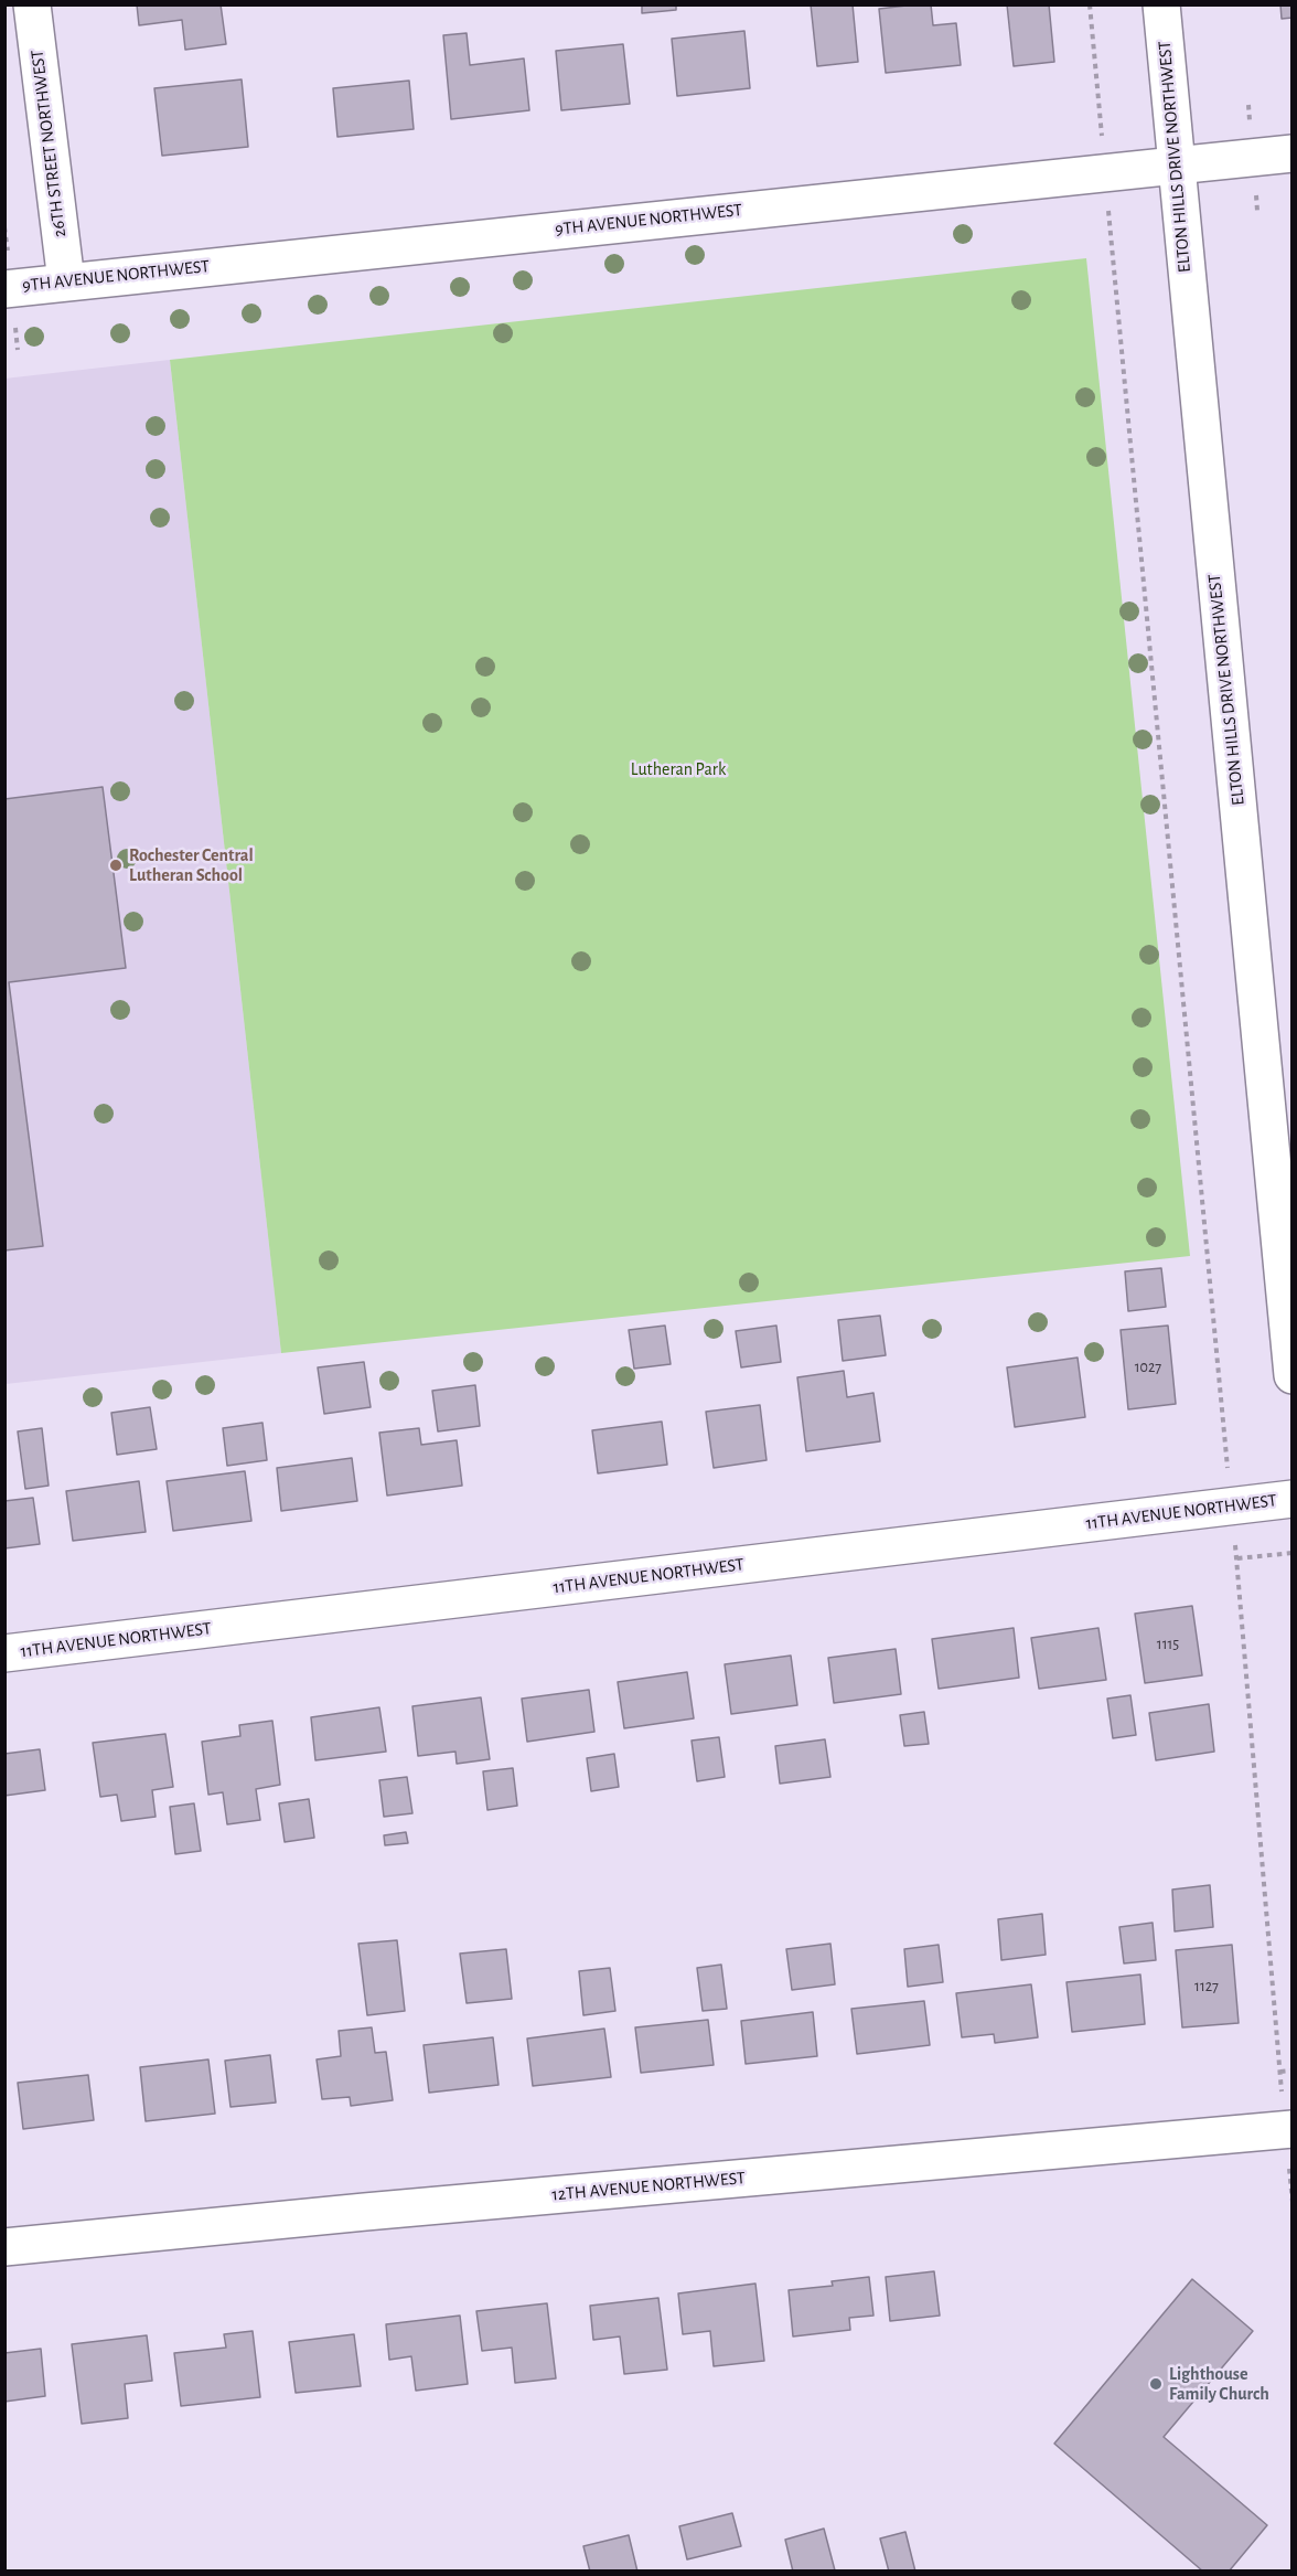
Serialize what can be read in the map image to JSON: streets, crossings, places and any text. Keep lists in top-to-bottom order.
{
  "streets": {
    "street": [
      "26TH STREET NORTHWEST",
      "ELTON HILLS DRIVE NORTHWEST",
      "9TH AVENUE NORTHWEST",
      "11TH AVENUE NORTHWEST",
      "12TH AVENUE NORTHWEST"
    ]
  },
  "crossings": [
    ["26TH STREET NORTHWEST", "9TH AVENUE NORTHWEST"],
    ["ELTON HILLS DRIVE NORTHWEST", "9TH AVENUE NORTHWEST"]
  ],
  "parks": ["Lutheran Park"],
  "places": ["Rochester Central Lutheran School", "Lighthouse Family Church"],
  "house_numbers": ["1027", "1115", "1127"]
}
